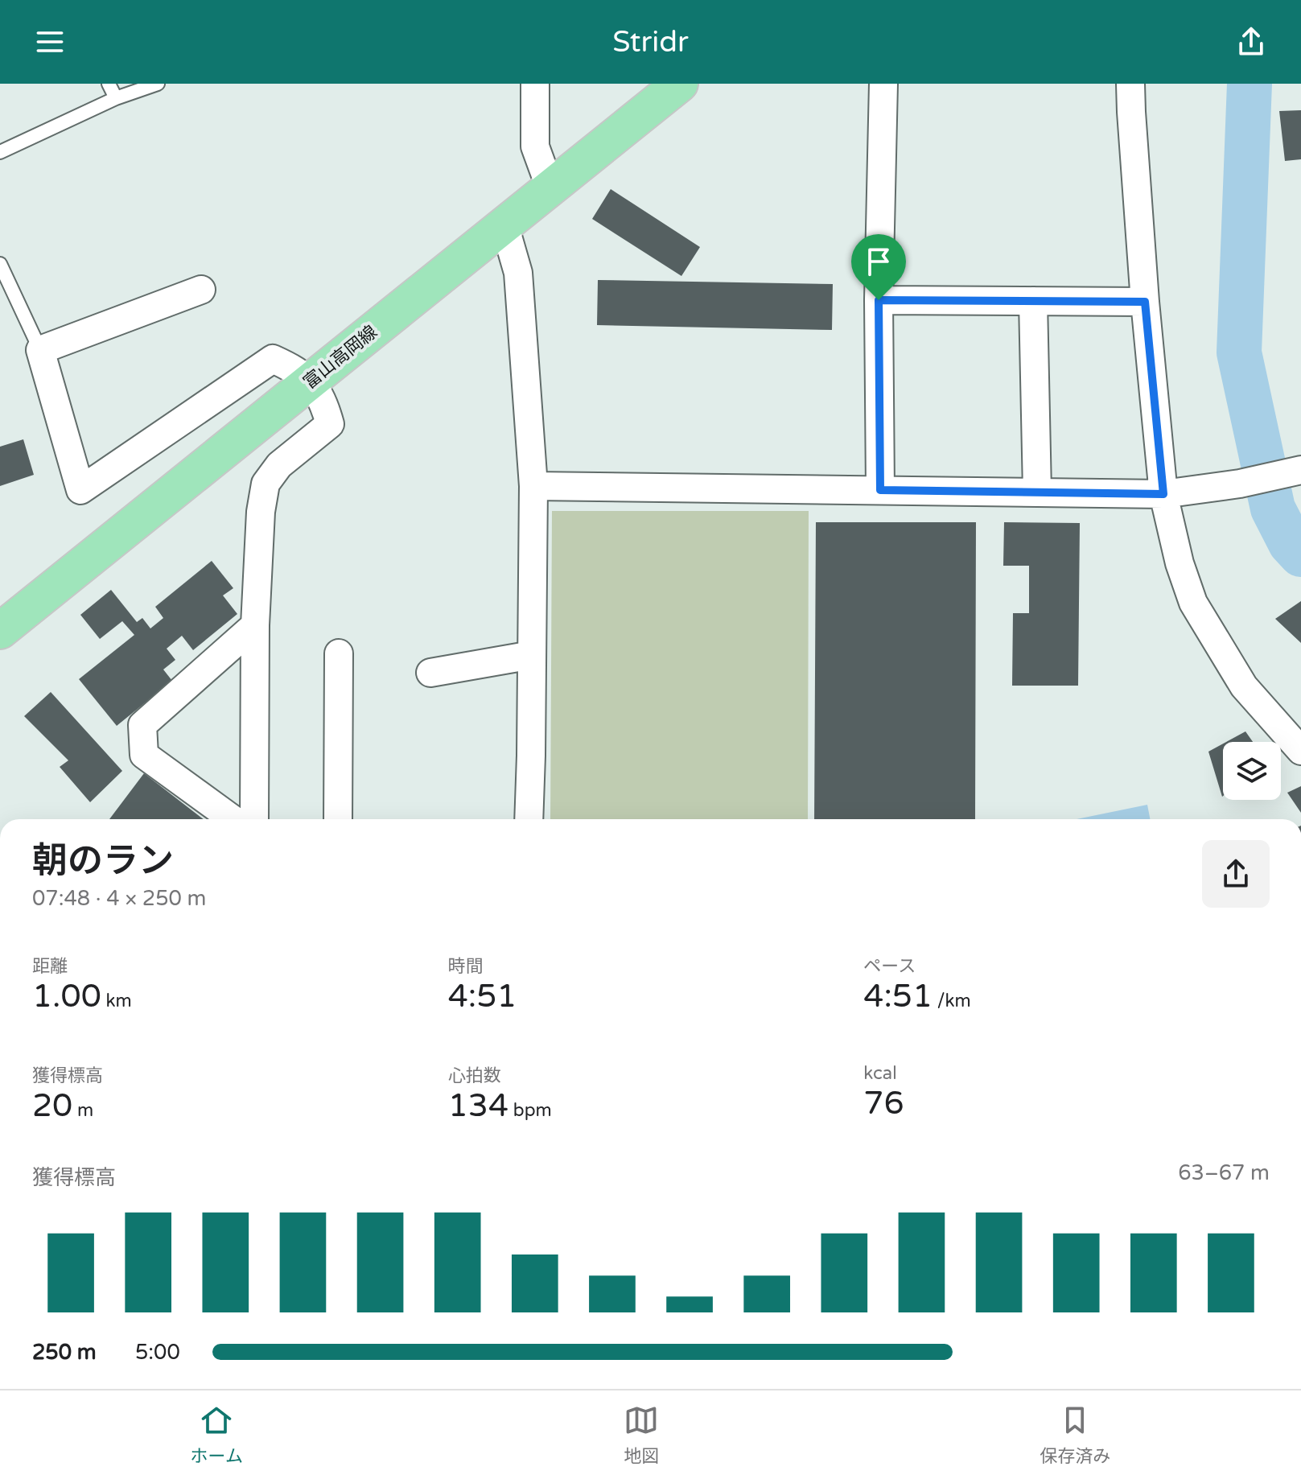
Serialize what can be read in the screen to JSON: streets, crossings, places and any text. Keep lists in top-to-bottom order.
{
  "streets": {
    "main road": ["富山高岡線"]
  },
  "page": {
    "header": "Stridr",
    "heading": ["朝のラン", "07:48 · 4 × 250 m"],
    "stats": [
      ["距離", "1.00 km"],
      ["時間", "4:51"],
      ["ペース", "4:51 /km"],
      ["獲得標高", "20 m"],
      ["心拍数", "134 bpm"],
      ["kcal", "76"]
    ],
    "chart": ["獲得標高", "63–67 m"],
    "list": [
      {
        "name": "250 m",
        "note": "5:00"
      }
    ],
    "tabs": ["ホーム", "地図", "保存済み"]
  }
}
